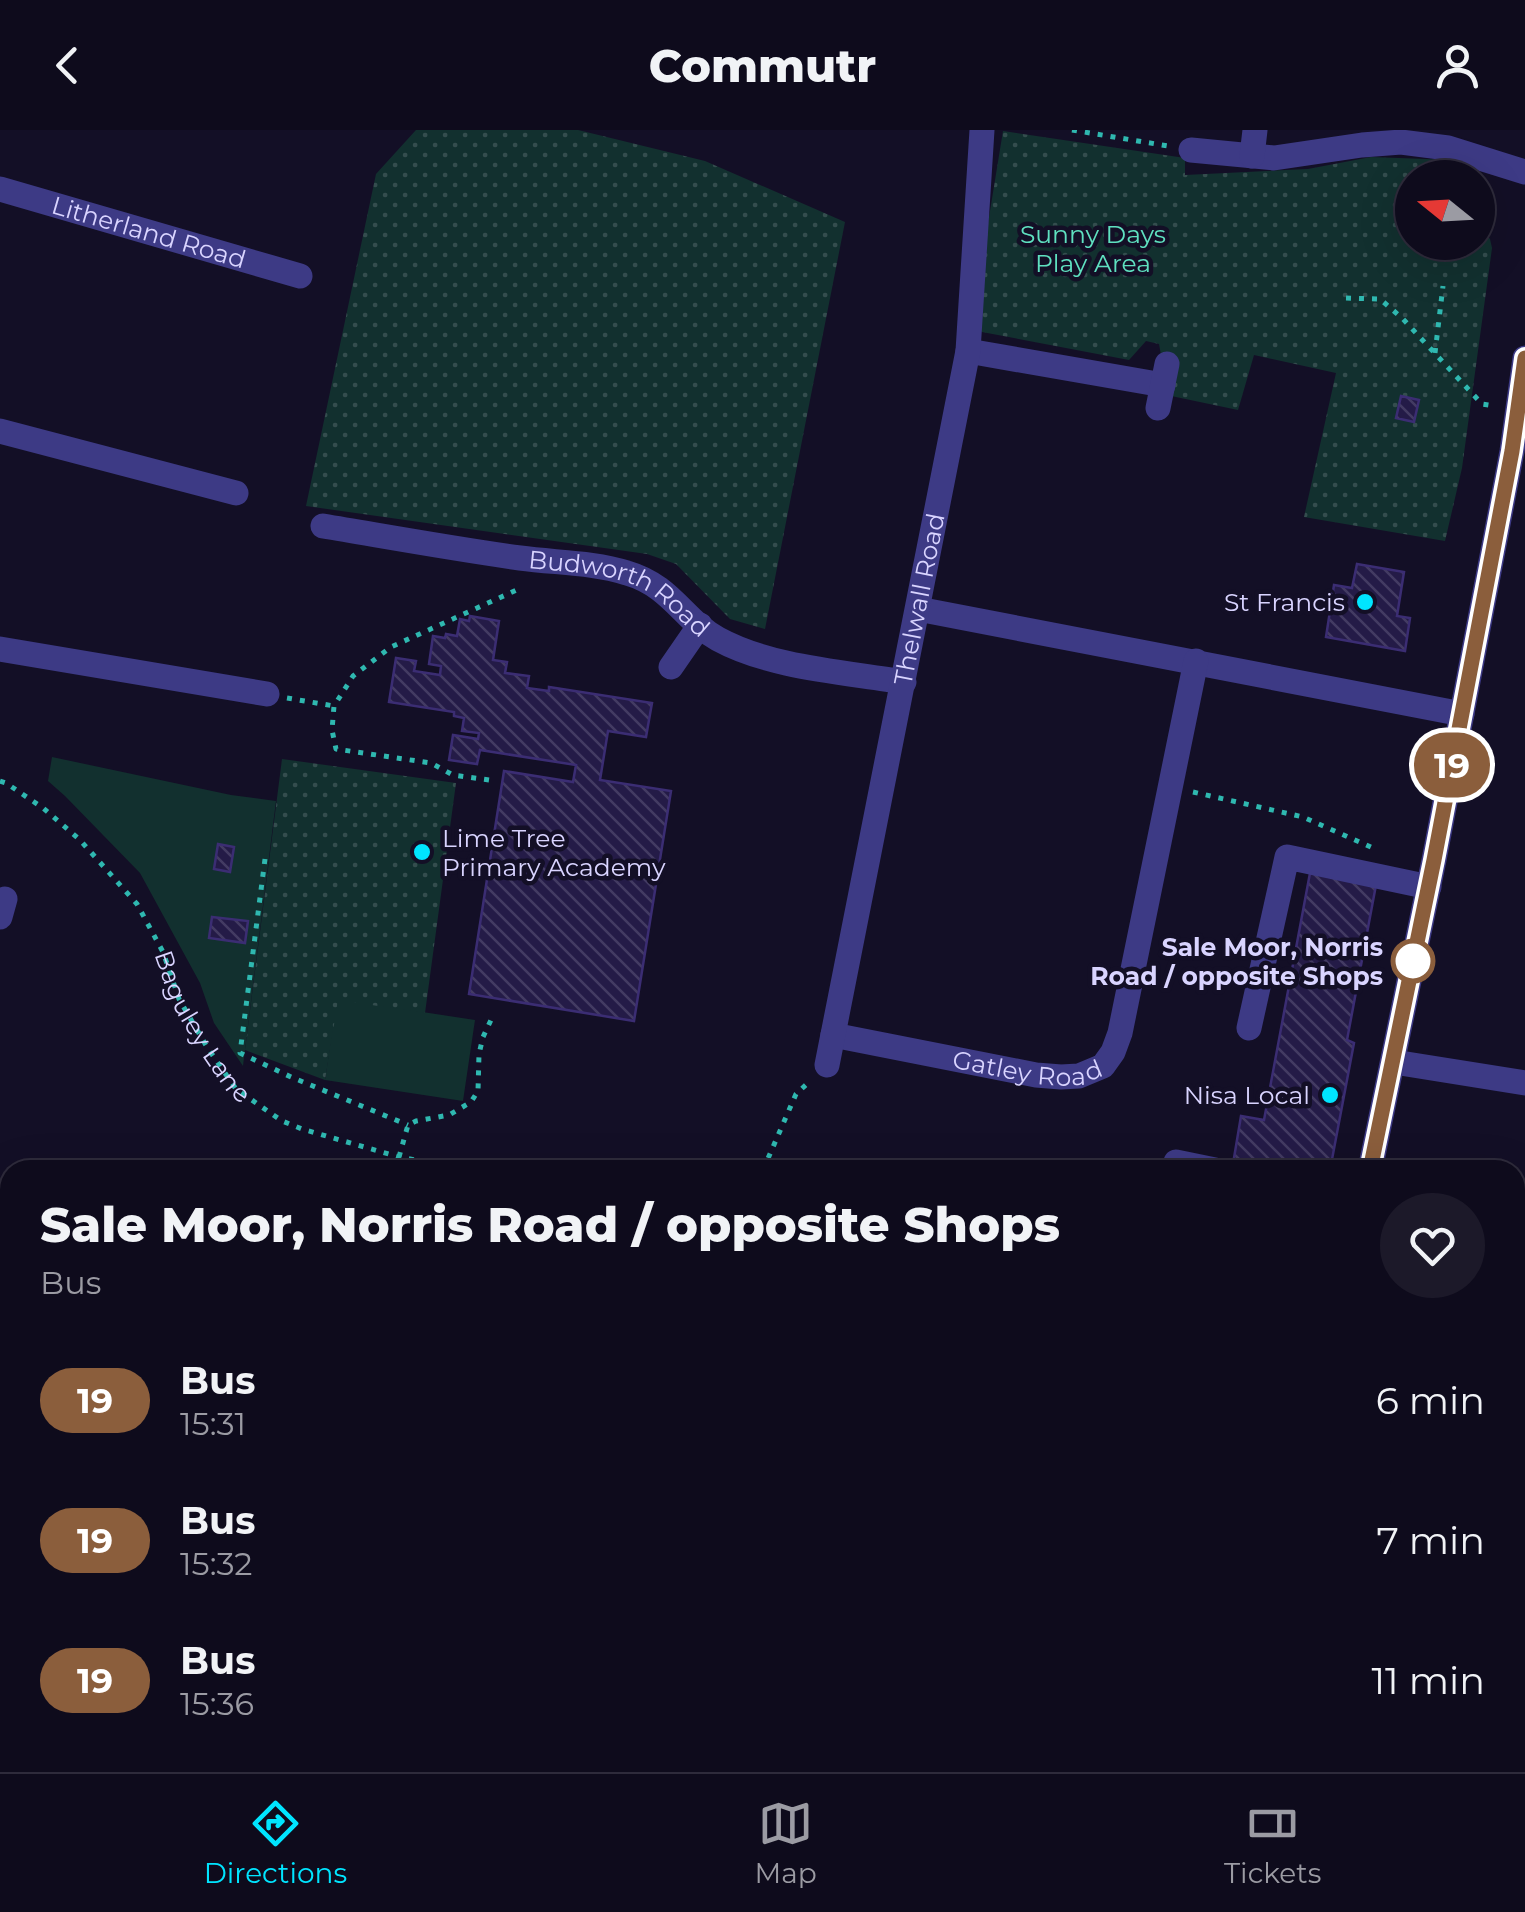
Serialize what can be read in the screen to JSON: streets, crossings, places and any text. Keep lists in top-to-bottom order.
{
  "streets": {
    "street": [
      "Litherland Road",
      "Budworth Road",
      "Thelwall Road",
      "Gatley Road"
    ],
    "path": ["Baguley Lane"]
  },
  "crossings": [
    ["Budworth Road", "Thelwall Road"],
    ["Thelwall Road", "Gatley Road"]
  ],
  "parks": ["Sunny Days Play Area"],
  "places": [
    "St Francis",
    "Lime Tree Primary Academy",
    "Sale Moor, Norris Road / opposite Shops",
    "Nisa Local"
  ],
  "lines": ["bus line 19"],
  "north": "left",
  "page": {
    "header": "Commutr",
    "on_map": "19",
    "heading": ["Sale Moor, Norris Road / opposite Shops", "Bus"],
    "list": [
      {
        "mark": "19",
        "name": "Bus",
        "note": "15:31",
        "value": "6 min"
      },
      {
        "mark": "19",
        "name": "Bus",
        "note": "15:32",
        "value": "7 min"
      },
      {
        "mark": "19",
        "name": "Bus",
        "note": "15:36",
        "value": "11 min"
      }
    ],
    "tabs": ["Directions", "Map", "Tickets"]
  }
}
